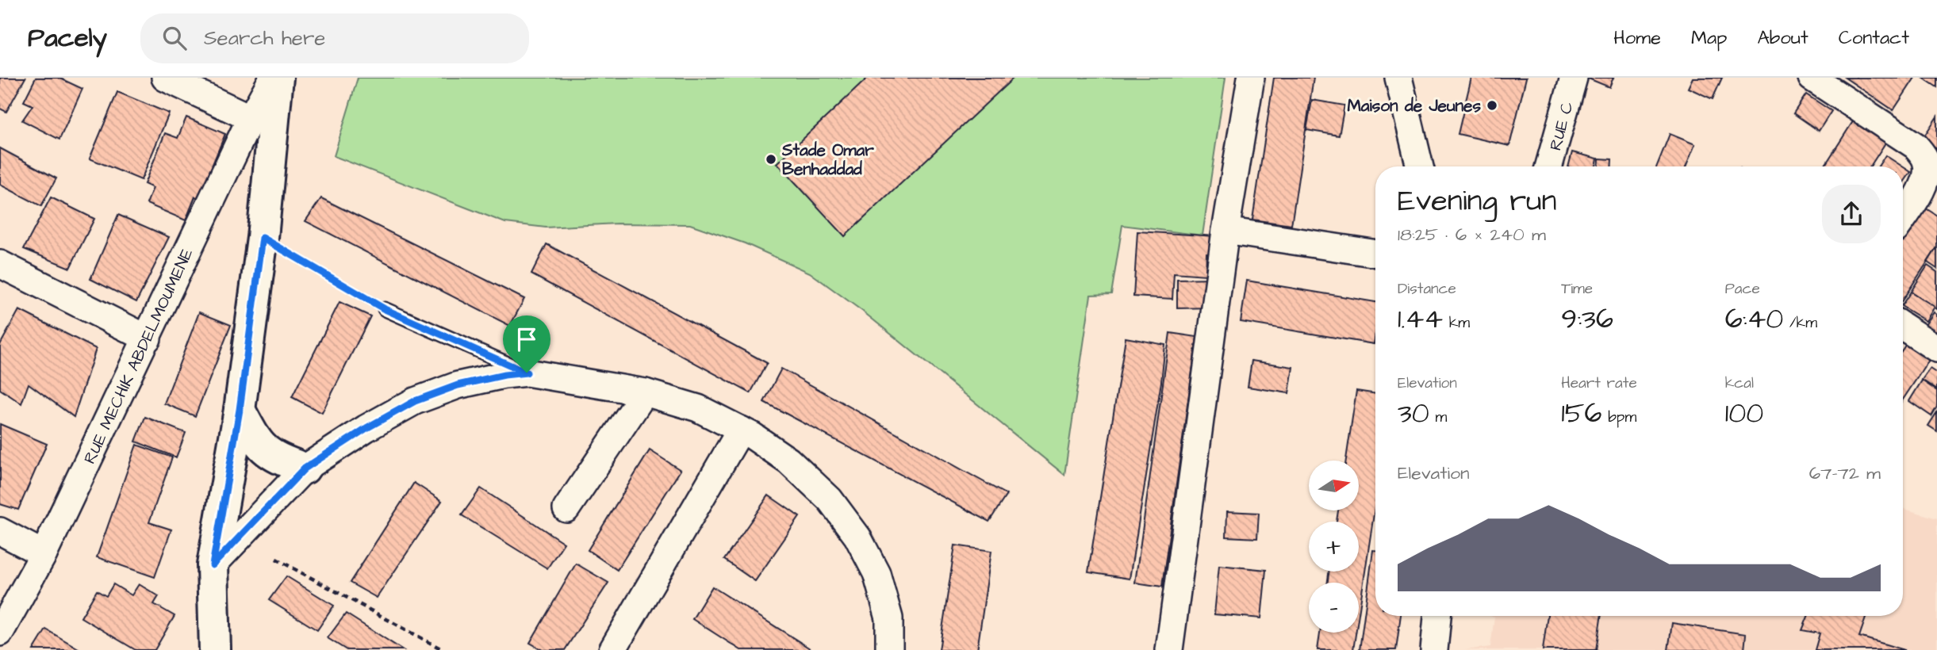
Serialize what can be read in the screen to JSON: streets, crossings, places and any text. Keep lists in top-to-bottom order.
{
  "streets": {
    "street": ["RUE C", "RUE MECHIK ABDELMOUMENE"]
  },
  "places": ["Maison de Jeunes", "Stade Omar Benhaddad"],
  "north": "right",
  "page": {
    "header": "Pacely",
    "search": "Search here",
    "nav": [
      "Home",
      "Map",
      "About",
      "Contact"
    ],
    "heading": ["Evening run", "18:25 · 6 × 240 m"],
    "stats": [
      ["Distance", "1.44 km"],
      ["Time", "9:36"],
      ["Pace", "6:40 /km"],
      ["Elevation", "30 m"],
      ["Heart rate", "156 bpm"],
      ["kcal", "100"]
    ],
    "chart": ["Elevation", "67–72 m"],
    "map_buttons": ["+", "−"]
  }
}
